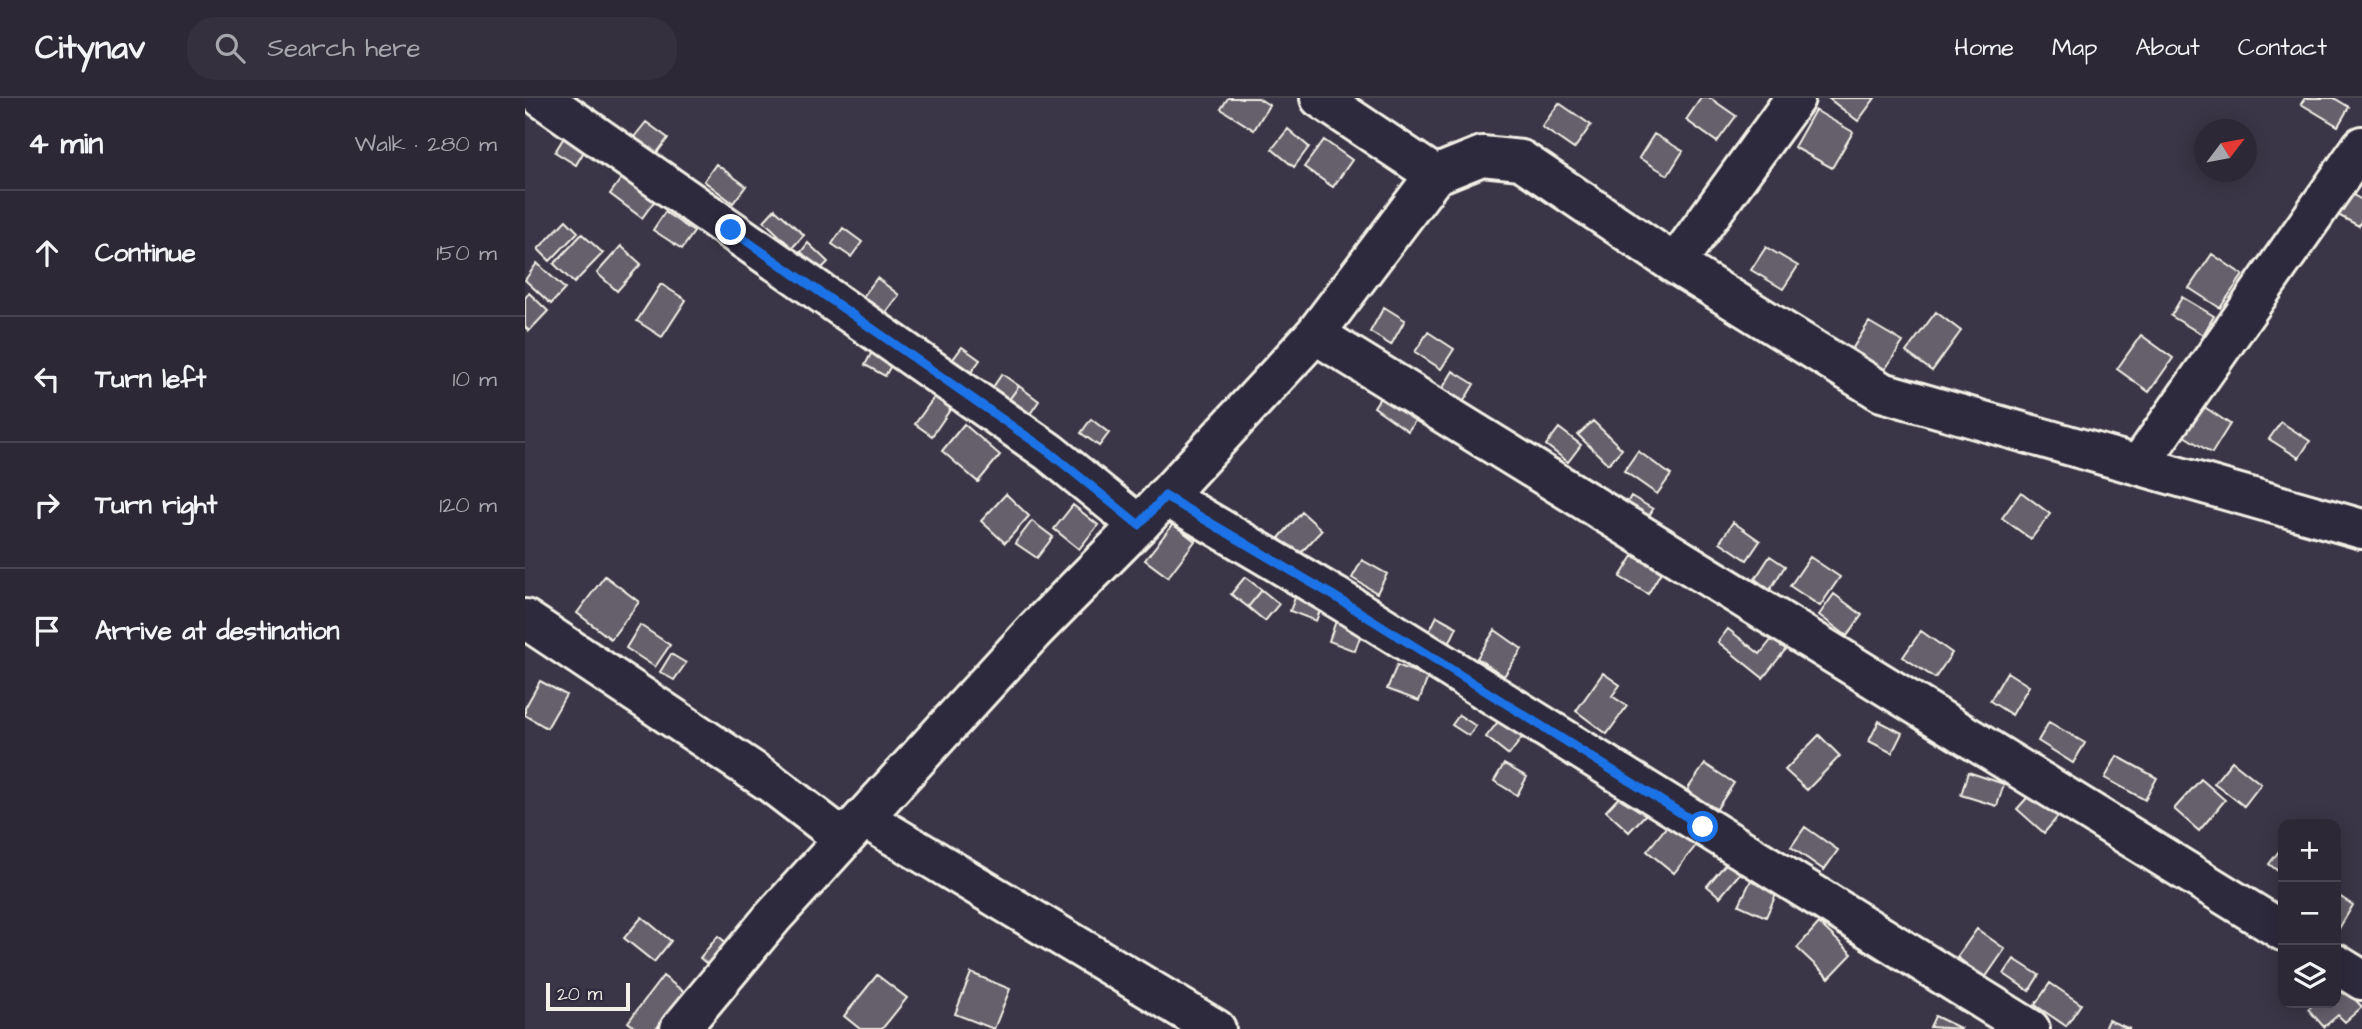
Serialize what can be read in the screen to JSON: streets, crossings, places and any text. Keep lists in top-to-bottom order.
{
  "scale_bar": "20 m",
  "north": "top right",
  "page": {
    "header": "Citynav",
    "search": "Search here",
    "nav": [
      "Home",
      "Map",
      "About",
      "Contact"
    ],
    "heading": ["4 min", "Walk · 280 m"],
    "list": [
      ["Continue", "150 m"],
      ["Turn left", "10 m"],
      ["Turn right", "120 m"],
      "Arrive at destination"
    ],
    "map_buttons": ["+", "−"],
    "scale": "20 m"
  }
}
